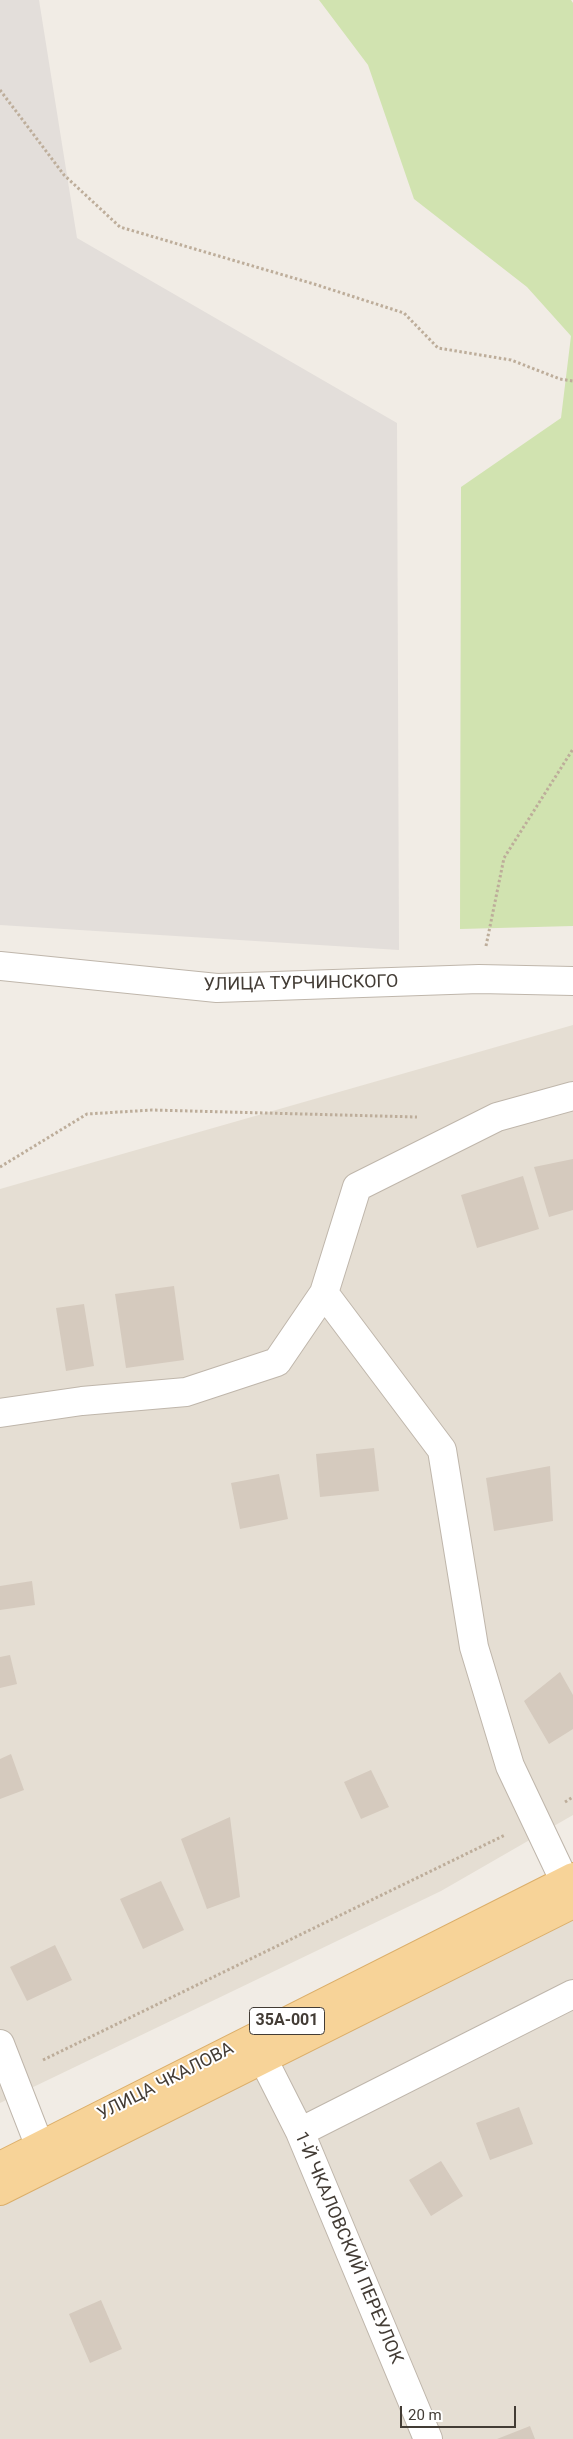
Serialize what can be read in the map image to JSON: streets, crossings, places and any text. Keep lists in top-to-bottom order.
{
  "streets": {
    "main road": ["35А-001", "УЛИЦА ЧКАЛОВА"],
    "street": ["УЛИЦА ТУРЧИНСКОГО", "1-Й ЧКАЛОВСКИЙ ПЕРЕУЛОК"]
  },
  "crossings": [
    ["УЛИЦА ЧКАЛОВА", "1-Й ЧКАЛОВСКИЙ ПЕРЕУЛОК"]
  ],
  "scale_bar": "20 m"
}
